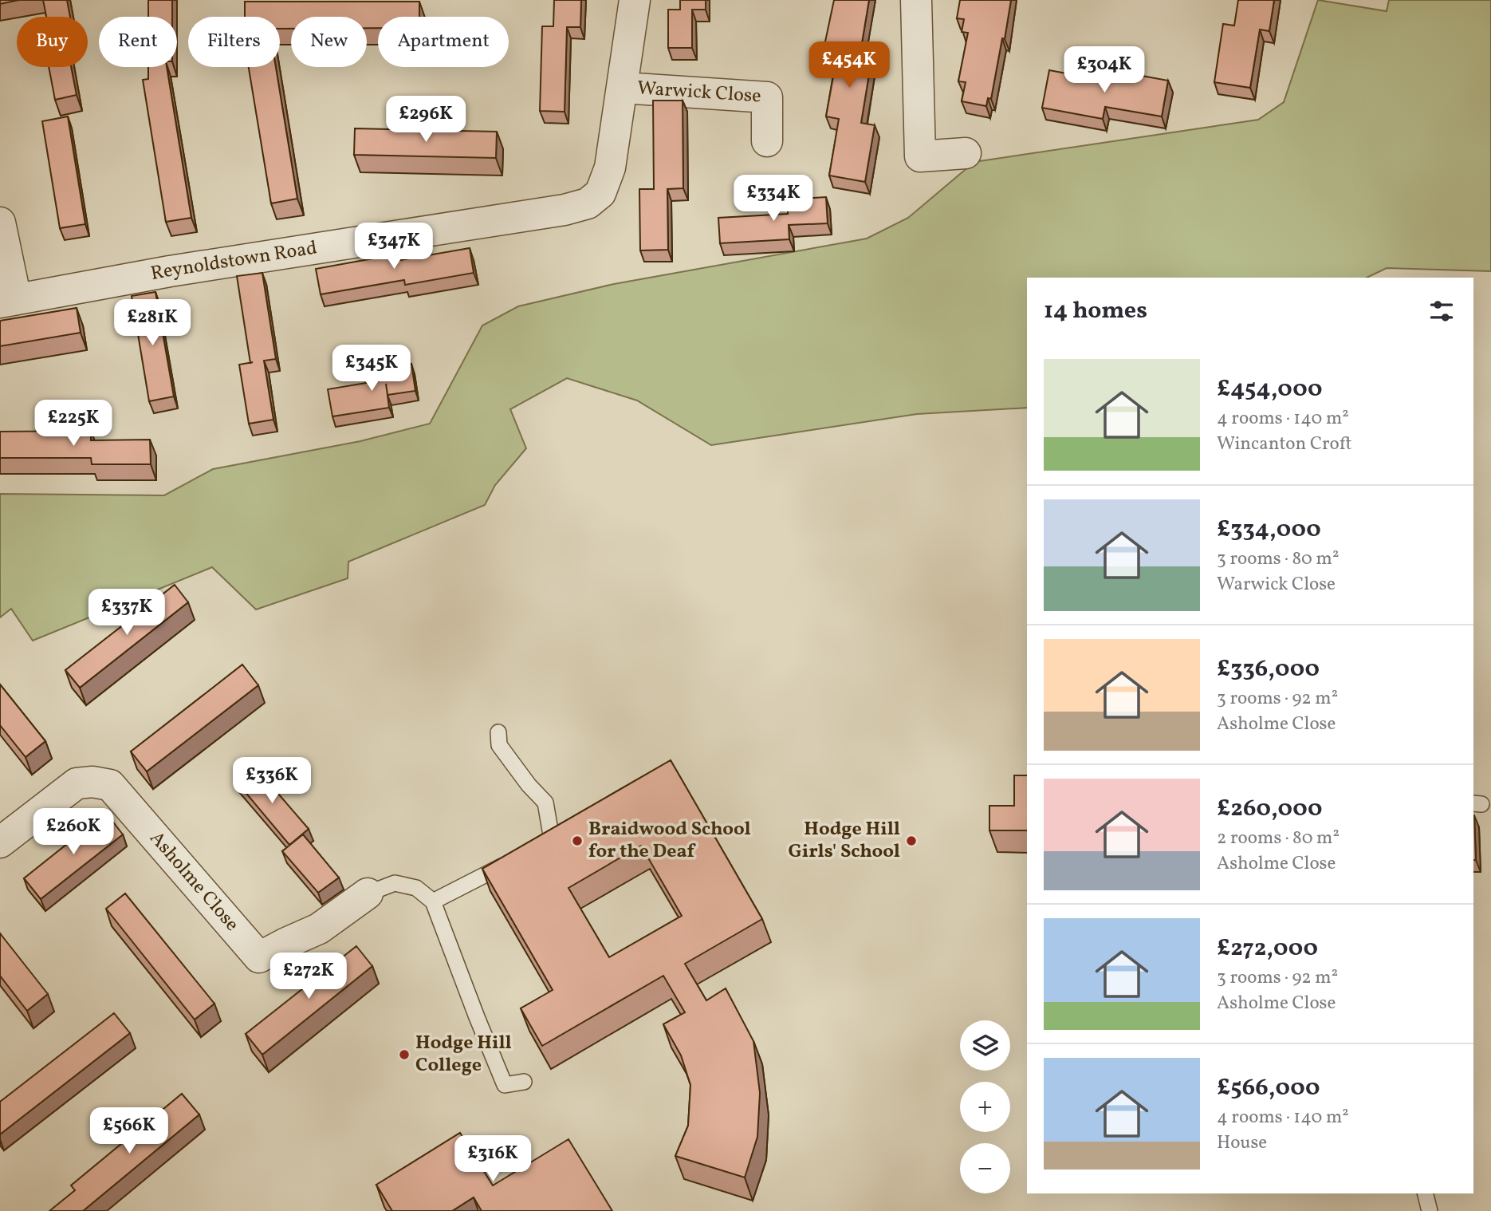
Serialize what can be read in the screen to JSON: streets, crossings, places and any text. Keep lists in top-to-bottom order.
{
  "streets": {
    "street": ["Warwick Close", "Reynoldstown Road", "Asholme Close"]
  },
  "crossings": [
    ["Warwick Close", "Reynoldstown Road"]
  ],
  "places": ["Braidwood School for the Deaf", "Hodge Hill Girls' School", "Hodge Hill College"],
  "page": {
    "chip": [
      "Buy",
      "Rent",
      "Filters",
      "New",
      "Apartment"
    ],
    "price": [
      "£454K",
      "£304K",
      "£296K",
      "£334K",
      "£347K",
      "£281K",
      "£345K",
      "£225K",
      "£337K",
      "£336K",
      "£260K",
      "£272K",
      "£566K",
      "£316K"
    ],
    "heading": "14 homes",
    "list": [
      {
        "name": "£454,000",
        "note": "4 rooms · 140 m² · Wincanton Croft"
      },
      {
        "name": "£334,000",
        "note": "3 rooms · 80 m² · Warwick Close"
      },
      {
        "name": "£336,000",
        "note": "3 rooms · 92 m² · Asholme Close"
      },
      {
        "name": "£260,000",
        "note": "2 rooms · 80 m² · Asholme Close"
      },
      {
        "name": "£272,000",
        "note": "3 rooms · 92 m² · Asholme Close"
      },
      {
        "name": "£566,000",
        "note": "4 rooms · 140 m² · House"
      }
    ],
    "map_buttons": ["+", "−"]
  }
}
